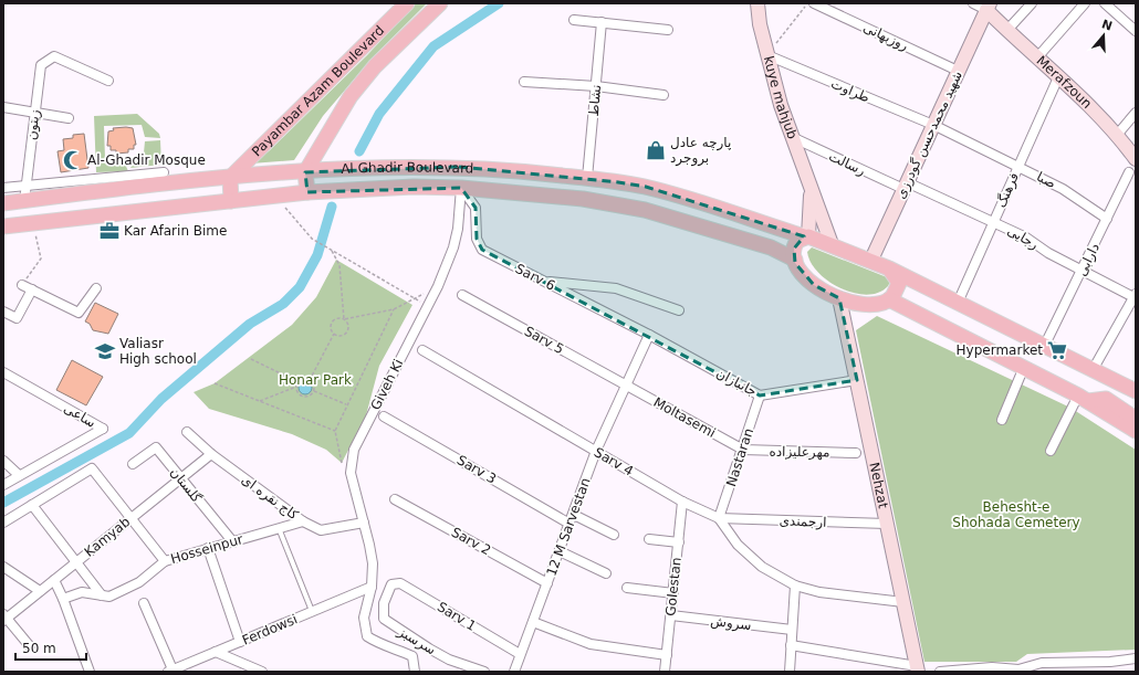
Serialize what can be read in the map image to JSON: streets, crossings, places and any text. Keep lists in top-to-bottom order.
{
  "streets": {
    "main road": ["Payambar Azam Boulevard", "Al Ghadir Boulevard"],
    "street": [
      "روزبهانی",
      "Merafzoun",
      "طراوت",
      "kuye mahjub",
      "نشاط",
      "زیتون",
      "شهید محمدحسن گودرزی",
      "رسالت",
      "صبا",
      "فرهنگ",
      "رجایی",
      "دارابی",
      "Sarv 6",
      "Sarv 5",
      "جانبازان",
      "Giveh Ki",
      "ساعی",
      "Moltasemi",
      "مهرعلیزاده",
      "Nastaran",
      "Sarv 4",
      "Sarv 3",
      "گلستان",
      "Nehzat",
      "کاج نقره ای",
      "ارجمندی",
      "12 M Sarvestan",
      "Kamyab",
      "Sarv 2",
      "Hosseinpur",
      "Golestan",
      "Sarv 1",
      "سروش",
      "Ferdowsi",
      "سرسبز"
    ]
  },
  "crossings": [
    ["روزبهانی", "شهید محمدحسن گودرزی"],
    ["Merafzoun", "شهید محمدحسن گودرزی"],
    ["Merafzoun", "فرهنگ"],
    ["Payambar Azam Boulevard", "Al Ghadir Boulevard"],
    ["طراوت", "kuye mahjub"],
    ["طراوت", "شهید محمدحسن گودرزی"],
    ["طراوت", "صبا"],
    ["kuye mahjub", "رسالت"],
    ["kuye mahjub", "Al Ghadir Boulevard"],
    ["نشاط", "Al Ghadir Boulevard"],
    ["زیتون", "Al Ghadir Boulevard"],
    ["شهید محمدحسن گودرزی", "رسالت"],
    ["شهید محمدحسن گودرزی", "Al Ghadir Boulevard"],
    ["شهید محمدحسن گودرزی", "صبا"],
    ["شهید محمدحسن گودرزی", "رجایی"],
    ["رسالت", "رجایی"],
    ["Al Ghadir Boulevard", "Sarv 6"],
    ["Al Ghadir Boulevard", "Giveh Ki"],
    ["صبا", "فرهنگ"],
    ["صبا", "دارابی"],
    ["فرهنگ", "رجایی"],
    ["رجایی", "دارابی"],
    ["Sarv 6", "جانبازان"],
    ["Sarv 6", "Giveh Ki"],
    ["Sarv 6", "12 M Sarvestan"],
    ["Sarv 5", "Moltasemi"],
    ["Sarv 5", "12 M Sarvestan"],
    ["جانبازان", "Nastaran"],
    ["جانبازان", "Nehzat"],
    ["جانبازان", "12 M Sarvestan"],
    ["Giveh Ki", "کاج نقره ای"],
    ["Giveh Ki", "Ferdowsi"],
    ["Moltasemi", "مهرعلیزاده"],
    ["Moltasemi", "Nastaran"],
    ["Moltasemi", "12 M Sarvestan"],
    ["مهرعلیزاده", "Nastaran"],
    ["Nastaran", "Sarv 4"],
    ["Nastaran", "ارجمندی"],
    ["Sarv 4", "ارجمندی"],
    ["Sarv 4", "12 M Sarvestan"],
    ["Sarv 4", "Golestan"],
    ["Sarv 3", "12 M Sarvestan"],
    ["گلستان", "Kamyab"],
    ["گلستان", "Hosseinpur"],
    ["Nehzat", "ارجمندی"],
    ["کاج نقره ای", "Kamyab"],
    ["کاج نقره ای", "Hosseinpur"],
    ["12 M Sarvestan", "Sarv 2"],
    ["12 M Sarvestan", "Sarv 1"],
    ["Golestan", "سروش"],
    ["Sarv 1", "سرسبز"]
  ],
  "parks": ["Honar Park", "Behesht-e Shohada Cemetery"],
  "places": {
    "shop": ["پارچه عادل بروجرد"],
    "mosque": ["Al-Ghadir Mosque"],
    "office": ["Kar Afarin Bime"],
    "supermarket": ["Hypermarket"],
    "school or university": ["Valiasr High school"]
  },
  "scale_bar": "50 m",
  "north": "top"
}
